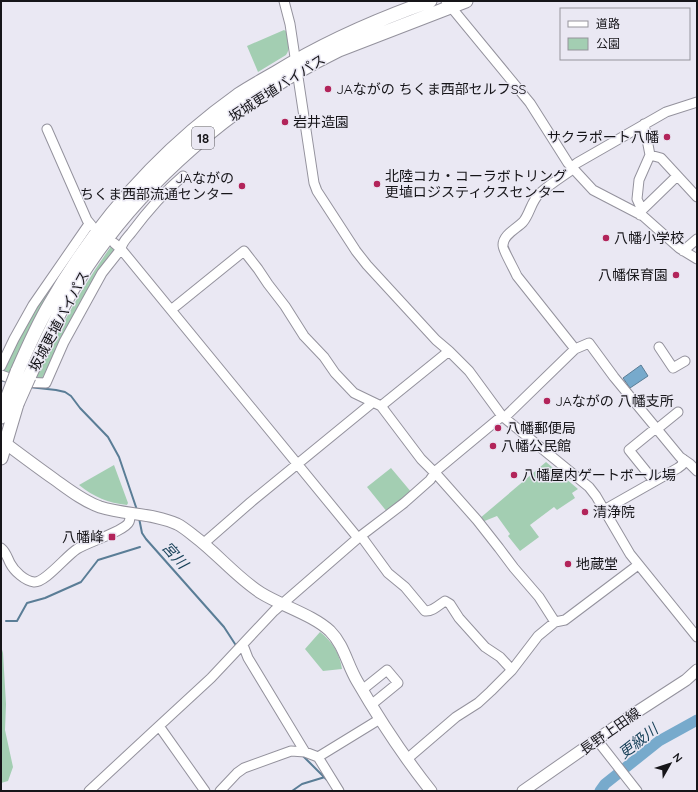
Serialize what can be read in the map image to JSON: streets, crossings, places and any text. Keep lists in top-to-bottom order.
{
  "streets": {
    "highway": ["坂城更埴バイパス", "18"],
    "main road": ["長野上田線"]
  },
  "water": ["宮川", "更級川"],
  "places": {
    "other": [
      "JAながの ちくま西部セルフSS",
      "岩井造園",
      "サクラポート八幡",
      "北陸コカ・コーラボトリング 更埴ロジスティクスセンター",
      "JAながの ちくま西部流通センター",
      "八幡小学校",
      "八幡保育園",
      "JAながの 八幡支所",
      "八幡郵便局",
      "八幡公民館",
      "八幡屋内ゲートボール場",
      "清浄院",
      "地蔵堂"
    ],
    "transit": ["八幡峰"]
  },
  "legend": ["道路", "公園"],
  "north": "top right"
}
